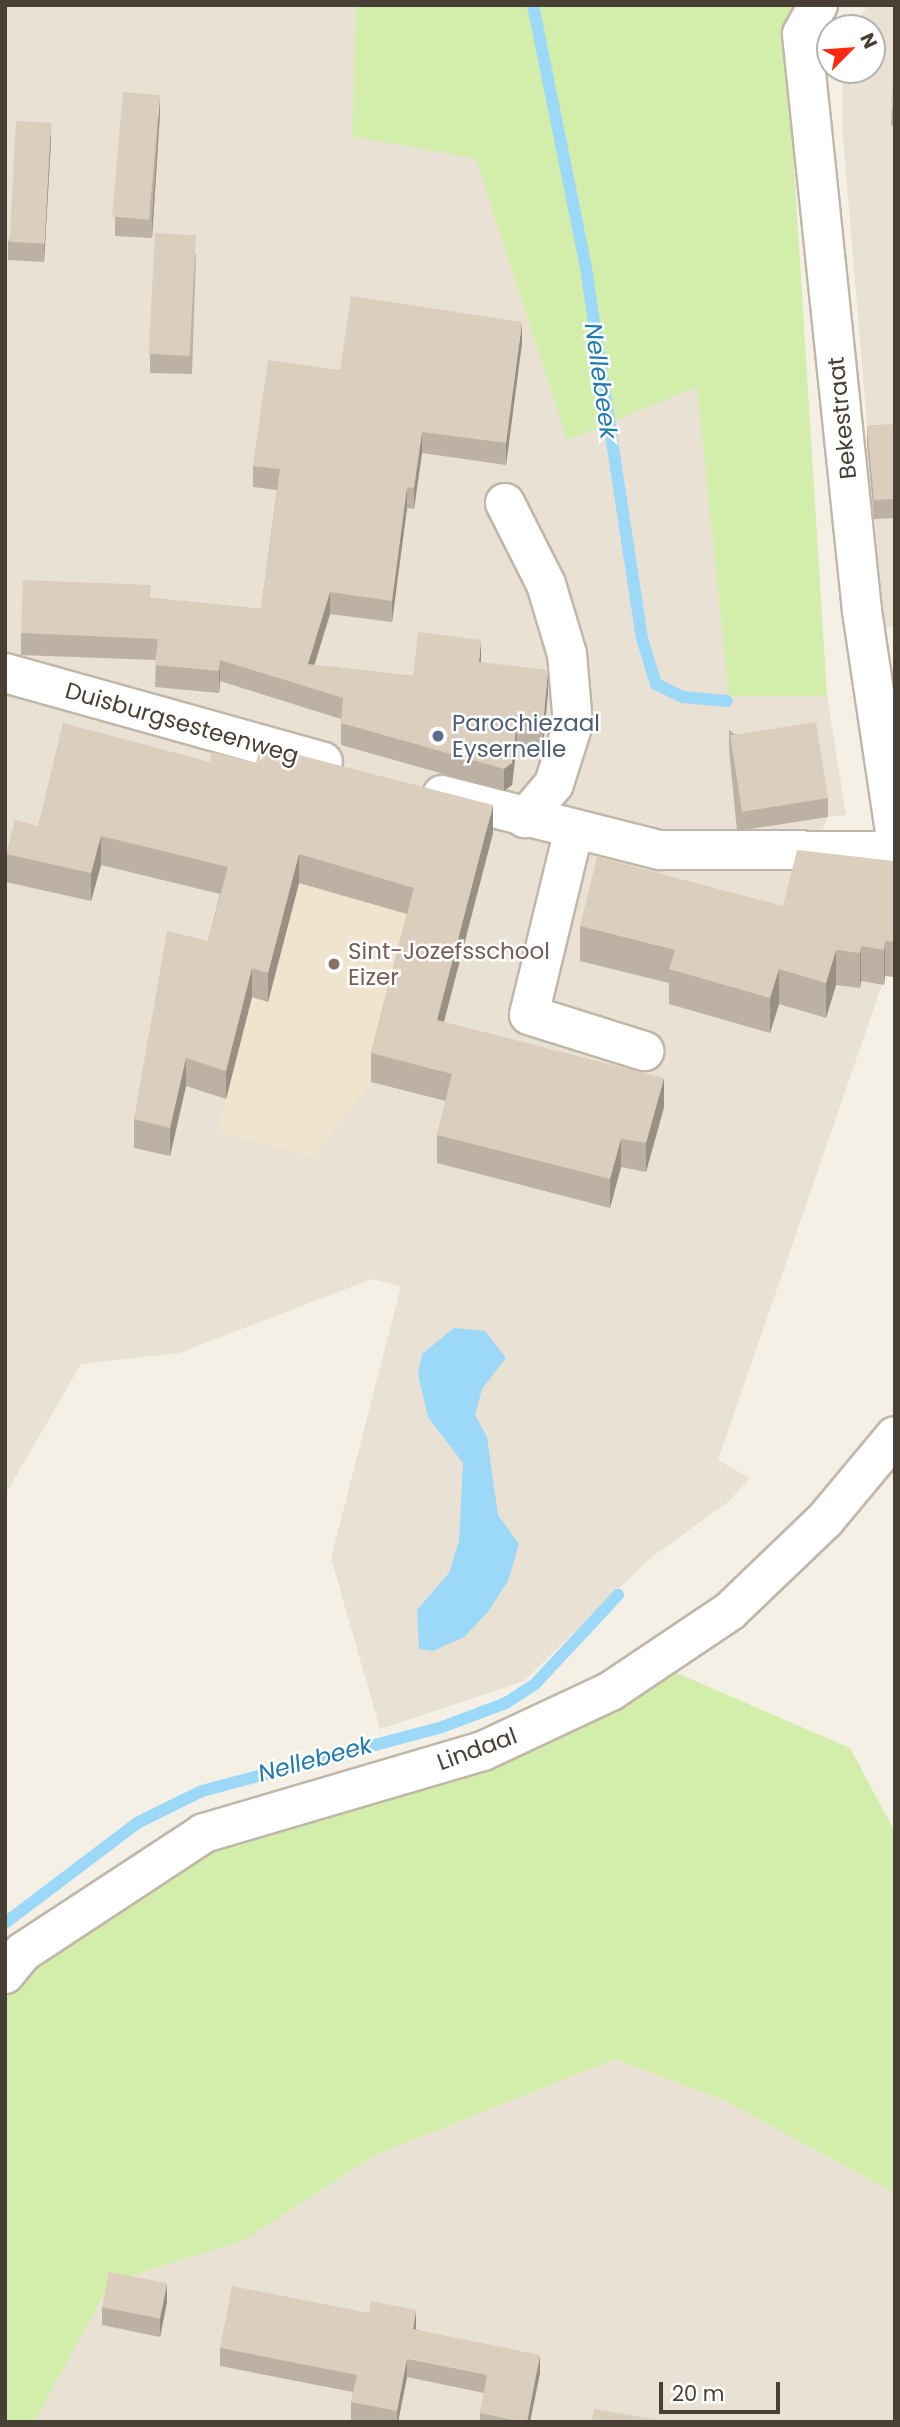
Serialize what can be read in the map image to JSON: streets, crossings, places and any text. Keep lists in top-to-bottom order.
{
  "streets": {
    "street": ["Bekestraat", "Duisburgsesteenweg", "Lindaal"]
  },
  "water": ["Nellebeek"],
  "places": ["Parochiezaal Eysernelle", "Sint-Jozefsschool Eizer"],
  "scale_bar": "20 m",
  "north": "top right"
}
